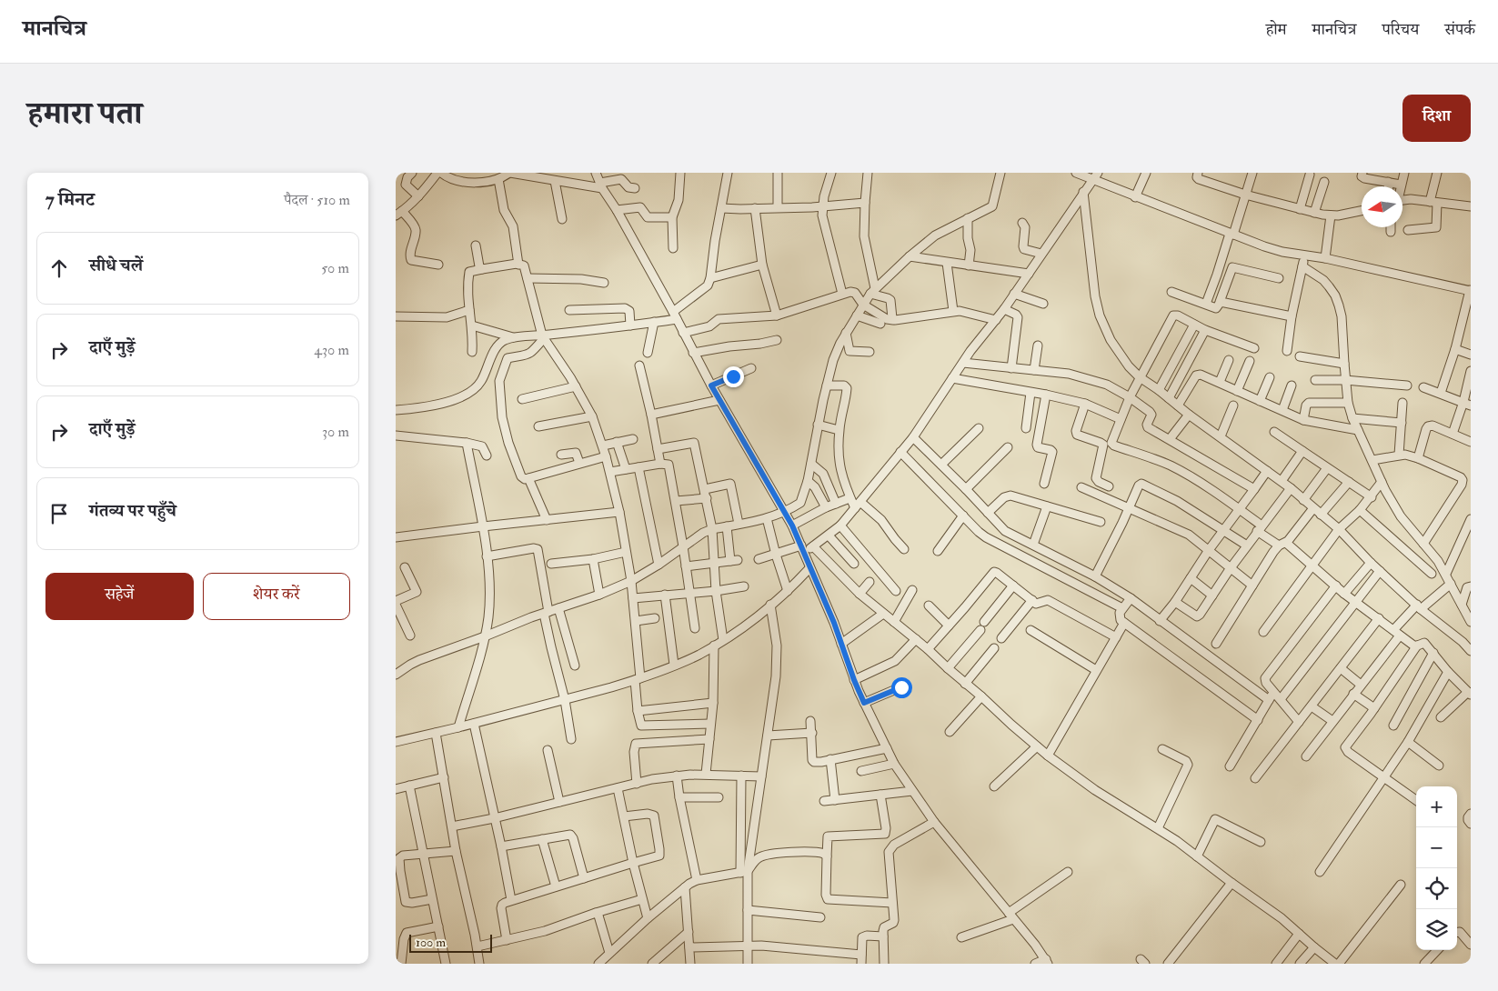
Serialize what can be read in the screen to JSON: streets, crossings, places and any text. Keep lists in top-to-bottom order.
{
  "scale_bar": "100 m",
  "north": "left",
  "page": {
    "header": "मानचित्र",
    "nav": [
      "होम",
      "मानचित्र",
      "परिचय",
      "संपर्क"
    ],
    "title": "हमारा पता",
    "buttons": [
      "दिशा",
      ["सहेजें", "शेयर करें"]
    ],
    "heading": ["7 मिनट", "पैदल · 510 m"],
    "list": [
      ["सीधे चलें", "50 m"],
      ["दाएँ मुड़ें", "430 m"],
      ["दाएँ मुड़ें", "30 m"],
      "गंतव्य पर पहुँचे"
    ],
    "map_buttons": ["+", "−"],
    "scale": "100 m"
  }
}
